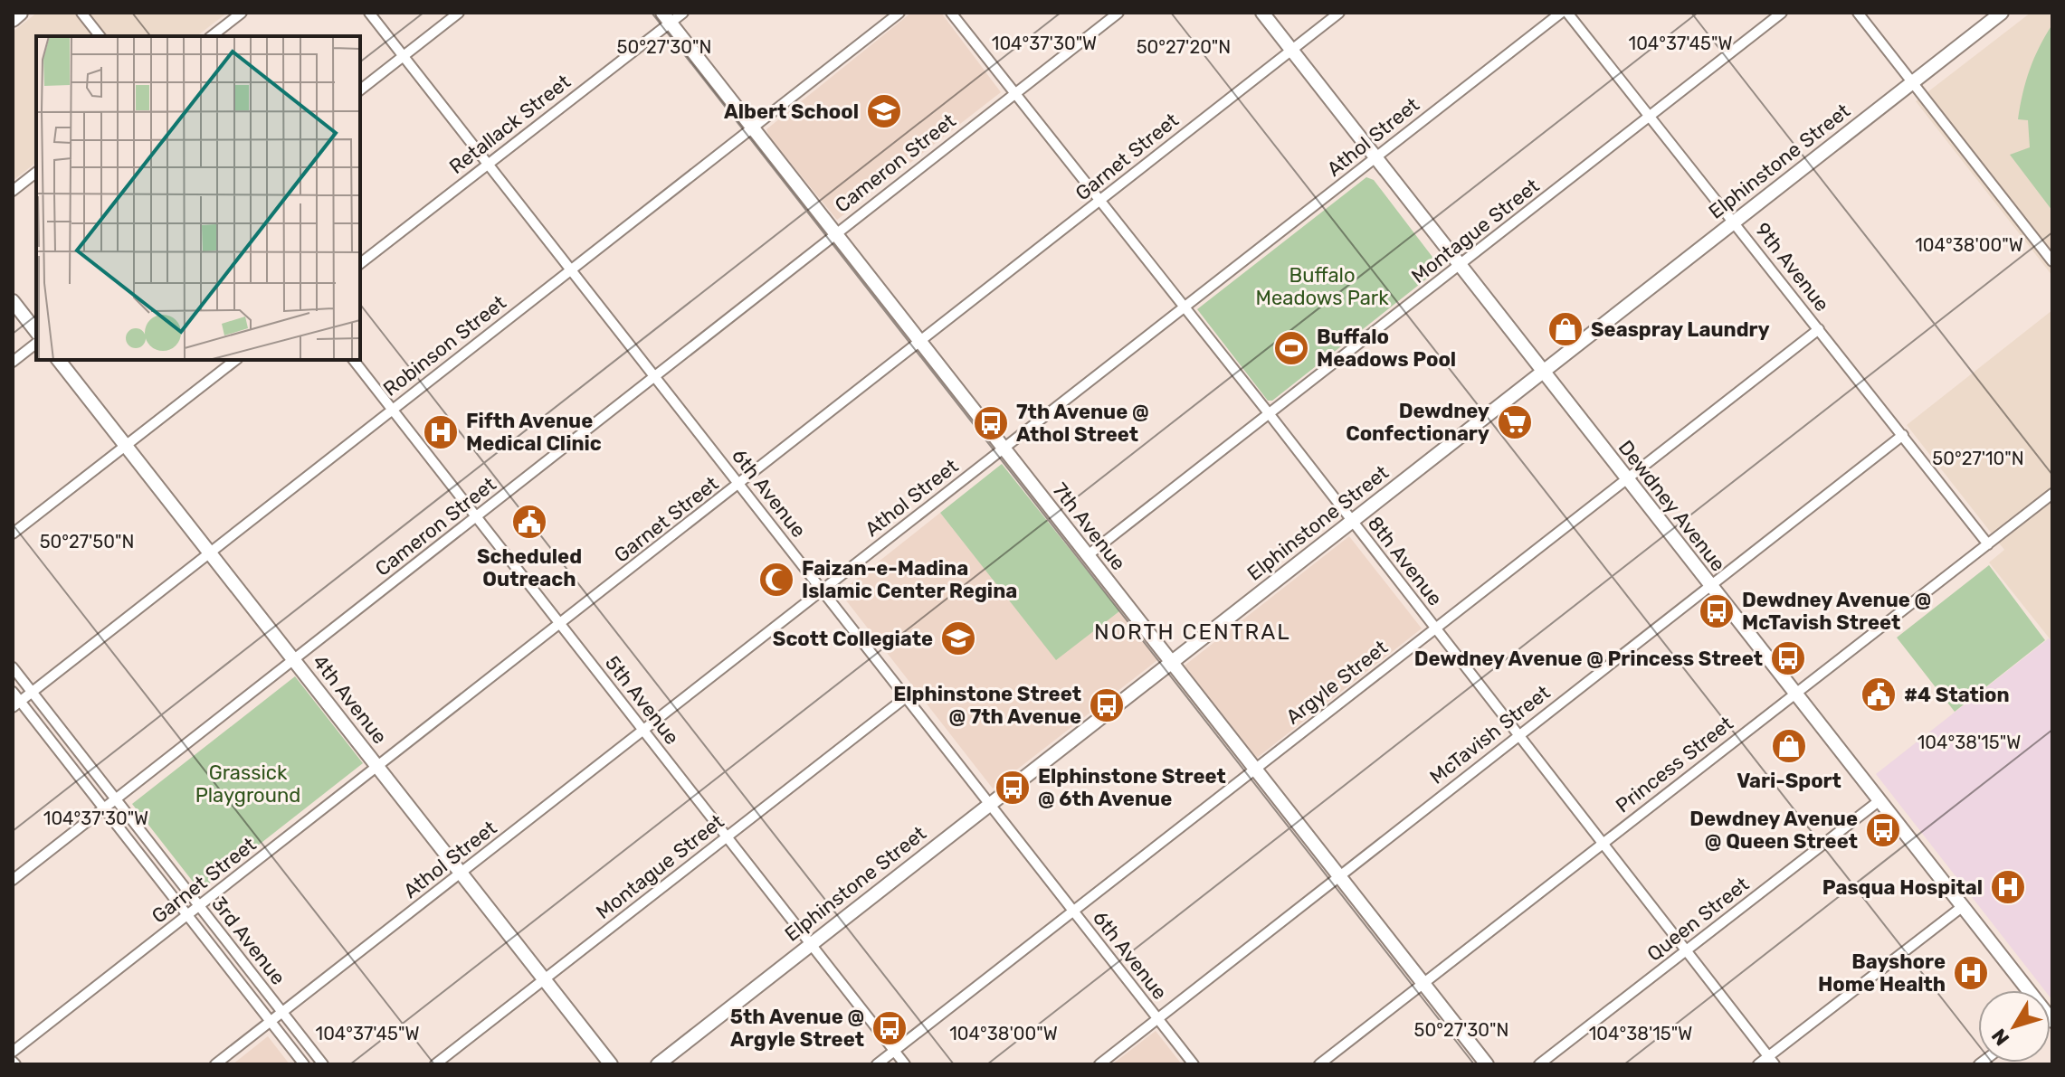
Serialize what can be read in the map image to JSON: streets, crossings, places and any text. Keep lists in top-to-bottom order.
{
  "streets": {
    "street": [
      "Retallack Street",
      "Athol Street",
      "Garnet Street",
      "Elphinstone Street",
      "Cameron Street",
      "Montague Street",
      "9th Avenue",
      "Robinson Street",
      "6th Avenue",
      "Dewdney Avenue",
      "7th Avenue",
      "8th Avenue",
      "Argyle Street",
      "4th Avenue",
      "5th Avenue",
      "McTavish Street",
      "Princess Street",
      "Queen Street",
      "3rd Avenue"
    ]
  },
  "crossings": [
    ["Retallack Street", "6th Avenue"],
    ["Retallack Street", "7th Avenue"],
    ["Athol Street", "6th Avenue"],
    ["Athol Street", "Dewdney Avenue"],
    ["Athol Street", "7th Avenue"],
    ["Athol Street", "8th Avenue"],
    ["Athol Street", "4th Avenue"],
    ["Athol Street", "5th Avenue"],
    ["Athol Street", "3rd Avenue"],
    ["Garnet Street", "6th Avenue"],
    ["Garnet Street", "Dewdney Avenue"],
    ["Garnet Street", "7th Avenue"],
    ["Garnet Street", "8th Avenue"],
    ["Garnet Street", "4th Avenue"],
    ["Garnet Street", "5th Avenue"],
    ["Garnet Street", "3rd Avenue"],
    ["Elphinstone Street", "9th Avenue"],
    ["Elphinstone Street", "6th Avenue"],
    ["Elphinstone Street", "Dewdney Avenue"],
    ["Elphinstone Street", "7th Avenue"],
    ["Elphinstone Street", "8th Avenue"],
    ["Elphinstone Street", "5th Avenue"],
    ["Cameron Street", "6th Avenue"],
    ["Cameron Street", "7th Avenue"],
    ["Cameron Street", "8th Avenue"],
    ["Cameron Street", "4th Avenue"],
    ["Cameron Street", "5th Avenue"],
    ["Cameron Street", "3rd Avenue"],
    ["Montague Street", "9th Avenue"],
    ["Montague Street", "6th Avenue"],
    ["Montague Street", "Dewdney Avenue"],
    ["Montague Street", "7th Avenue"],
    ["Montague Street", "8th Avenue"],
    ["Montague Street", "4th Avenue"],
    ["Montague Street", "5th Avenue"],
    ["9th Avenue", "Argyle Street"],
    ["9th Avenue", "McTavish Street"],
    ["9th Avenue", "Princess Street"],
    ["Robinson Street", "6th Avenue"],
    ["Robinson Street", "7th Avenue"],
    ["Robinson Street", "4th Avenue"],
    ["Robinson Street", "5th Avenue"],
    ["Robinson Street", "3rd Avenue"],
    ["6th Avenue", "Argyle Street"],
    ["6th Avenue", "McTavish Street"],
    ["Dewdney Avenue", "Argyle Street"],
    ["Dewdney Avenue", "McTavish Street"],
    ["Dewdney Avenue", "Princess Street"],
    ["Dewdney Avenue", "Queen Street"],
    ["7th Avenue", "Argyle Street"],
    ["7th Avenue", "McTavish Street"],
    ["7th Avenue", "Princess Street"],
    ["8th Avenue", "Argyle Street"],
    ["8th Avenue", "McTavish Street"],
    ["8th Avenue", "Princess Street"],
    ["8th Avenue", "Queen Street"],
    ["Argyle Street", "5th Avenue"]
  ],
  "districts": ["NORTH CENTRAL"],
  "parks": ["Buffalo Meadows Park", "Grassick Playground"],
  "places": {
    "school or university": ["Albert School", "Scott Collegiate"],
    "shop": ["Seaspray Laundry", "Vari-Sport"],
    "sports": ["Buffalo Meadows Pool"],
    "supermarket": ["Dewdney Confectionary"],
    "bus stop": [
      "7th Avenue @ Athol Street",
      "Dewdney Avenue @ McTavish Street",
      "Dewdney Avenue @ Princess Street",
      "Elphinstone Street @ 7th Avenue",
      "Elphinstone Street @ 6th Avenue",
      "Dewdney Avenue @ Queen Street",
      "5th Avenue @ Argyle Street"
    ],
    "hospital": ["Fifth Avenue Medical Clinic", "Pasqua Hospital", "Bayshore Home Health"],
    "public building": ["Scheduled Outreach", "#4 Station"],
    "mosque": ["Faizan-e-Madina Islamic Center Regina"]
  },
  "north": "bottom left",
  "coordinates": [
    "104°37'30\"W",
    "104°37'45\"W",
    "50°27'30\"N",
    "50°27'20\"N",
    "104°38'00\"W",
    "50°27'10\"N",
    "50°27'50\"N",
    "104°38'15\"W"
  ]
}
